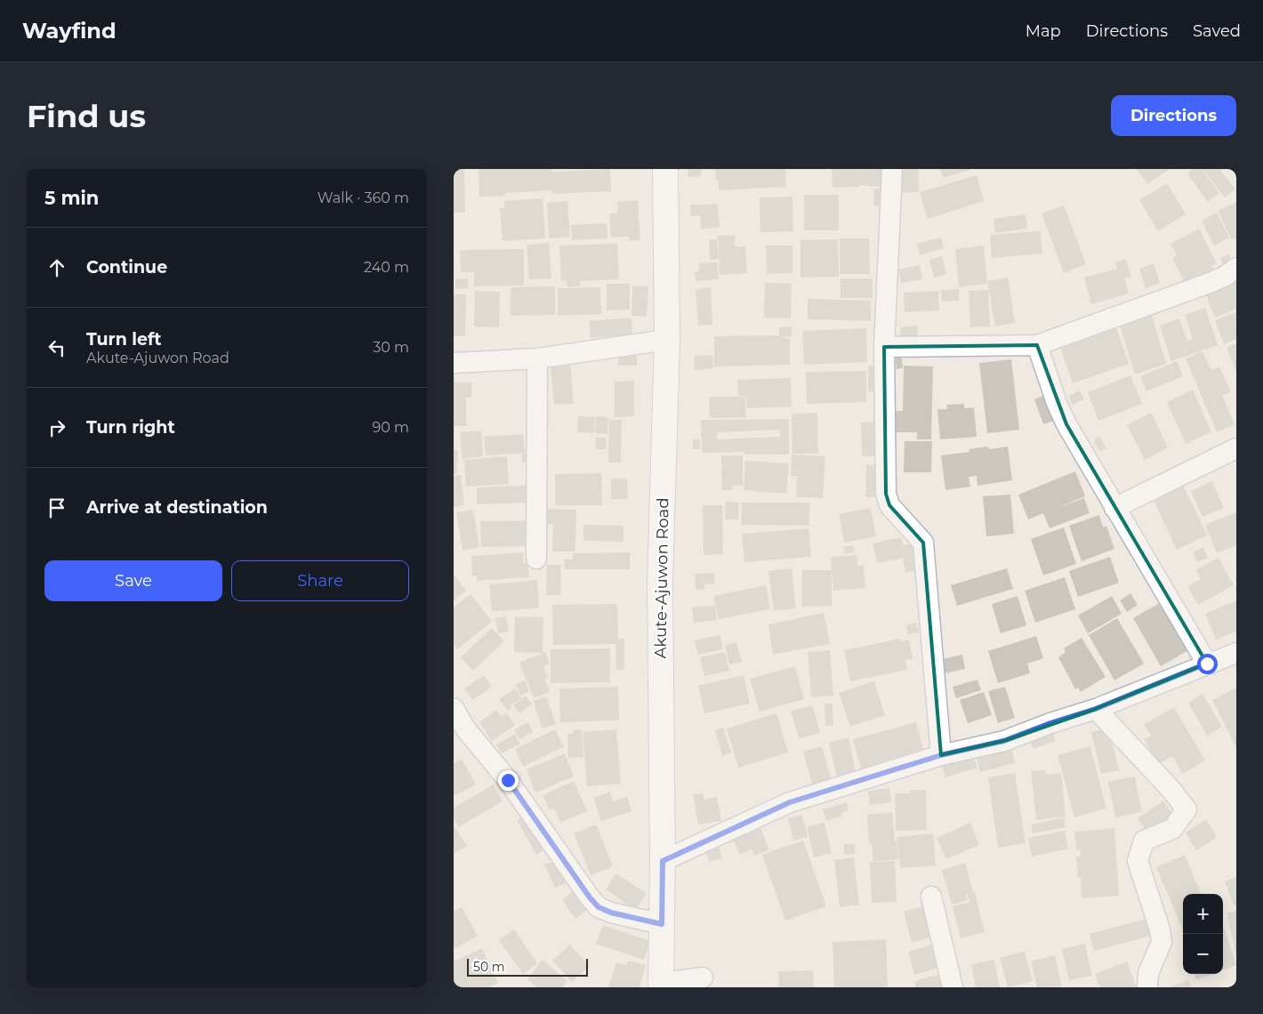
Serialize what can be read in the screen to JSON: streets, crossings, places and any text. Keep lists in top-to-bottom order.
{
  "streets": {
    "main road": ["Akute-Ajuwon Road"]
  },
  "scale_bar": "50 m",
  "page": {
    "header": "Wayfind",
    "nav": ["Map", "Directions", "Saved"],
    "buttons": [
      "Directions",
      ["Save", "Share"]
    ],
    "title": "Find us",
    "heading": ["5 min", "Walk · 360 m"],
    "list": [
      ["Continue", "240 m"],
      ["Turn left", "Akute-Ajuwon Road", "30 m"],
      ["Turn right", "90 m"],
      "Arrive at destination"
    ],
    "map_buttons": ["+", "−"],
    "scale": "50 m"
  }
}
